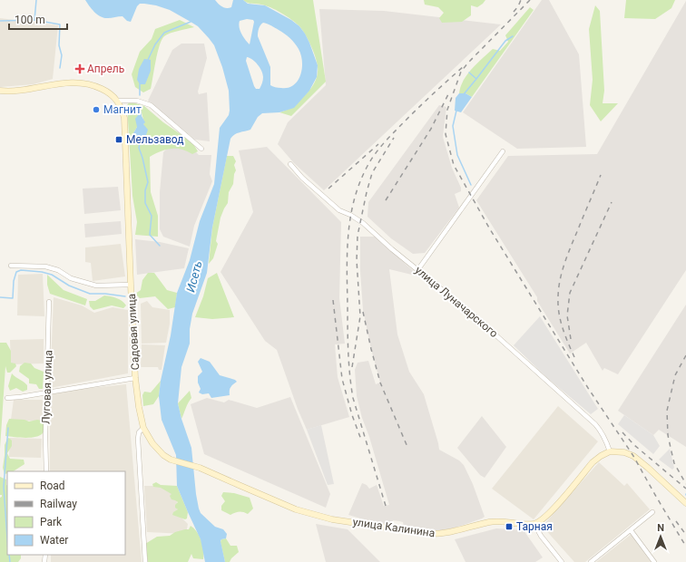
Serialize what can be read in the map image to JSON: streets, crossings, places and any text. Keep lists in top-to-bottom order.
{
  "streets": {
    "main road": ["Садовая улица", "улица Калинина"],
    "street": ["улица Луначарского", "Луговая улица"]
  },
  "crossings": [
    ["Садовая улица", "улица Калинина"]
  ],
  "water": ["Исеть"],
  "places": {
    "health": ["Апрель"],
    "other": ["Магнит"],
    "transit": ["Мельзавод", "Тарная"]
  },
  "legend": [
    "Road",
    "Railway",
    "Park",
    "Water"
  ],
  "scale_bar": "100 m",
  "north": "top"
}
